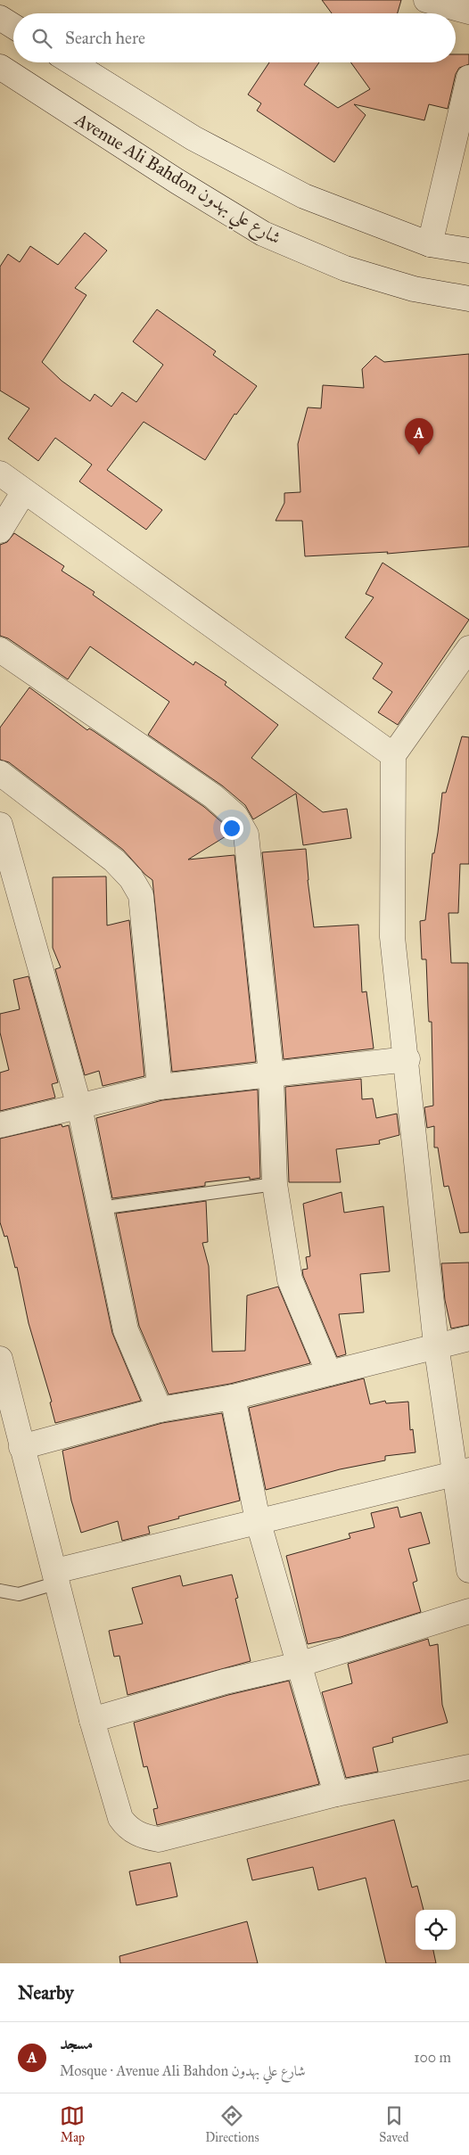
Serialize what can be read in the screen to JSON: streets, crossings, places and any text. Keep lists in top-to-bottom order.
{
  "streets": {
    "street": ["Avenue Ali Bahdon شارع علي بهدون"]
  },
  "page": {
    "search": "Search here",
    "pins": "A",
    "heading": "Nearby",
    "list": [
      {
        "mark": "A",
        "name": "مسجد",
        "note": "Mosque · Avenue Ali Bahdon شارع علي بهدون",
        "value": "100 m"
      }
    ],
    "nav": ["Map", "Directions", "Saved"]
  }
}
